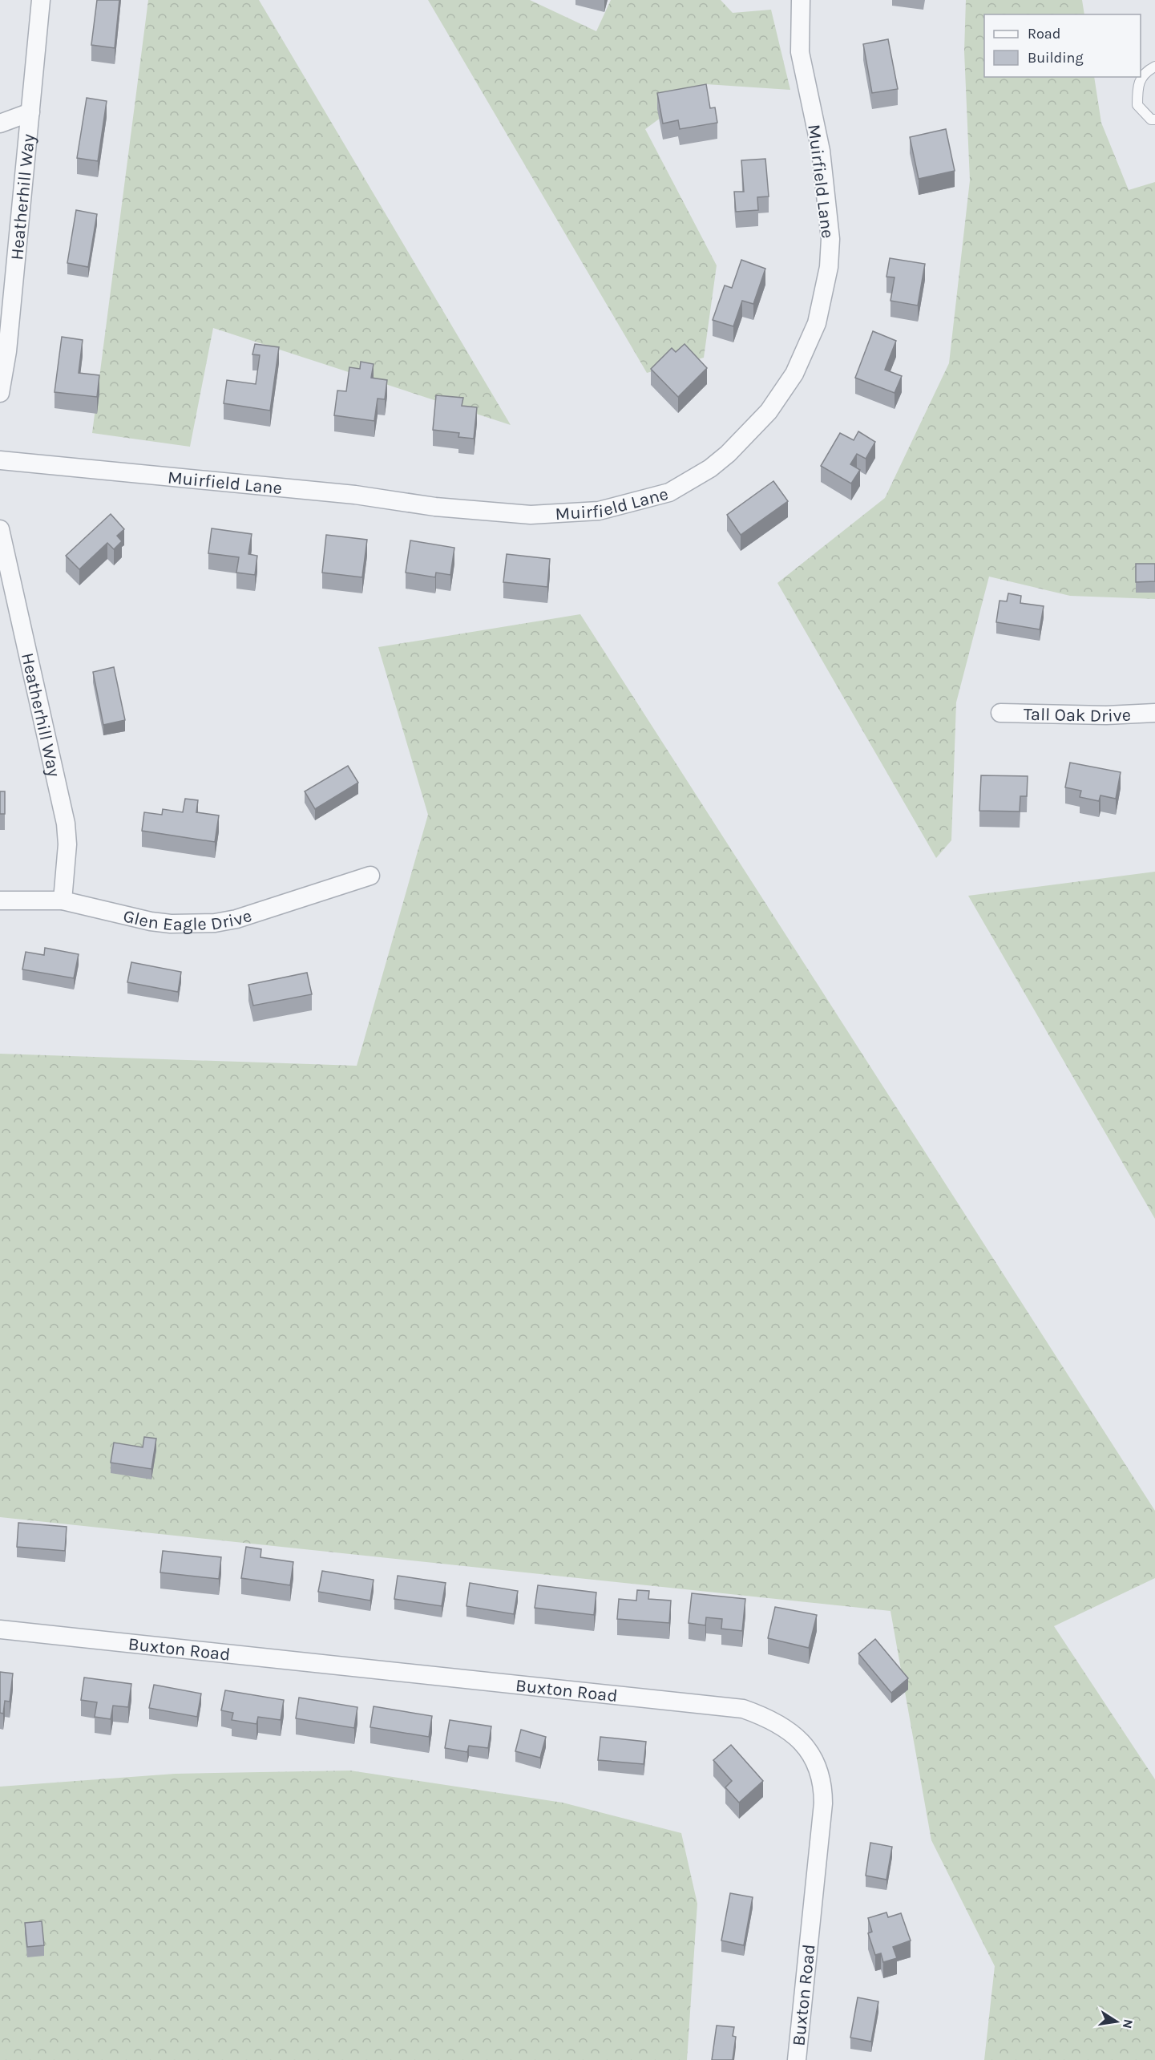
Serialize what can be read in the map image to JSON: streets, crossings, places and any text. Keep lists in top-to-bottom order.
{
  "streets": {
    "street": [
      "Muirfield Lane",
      "Heatherhill Way",
      "Tall Oak Drive",
      "Glen Eagle Drive",
      "Buxton Road"
    ]
  },
  "crossings": [
    ["Heatherhill Way", "Glen Eagle Drive"]
  ],
  "legend": ["Road", "Building"],
  "north": "right"
}
